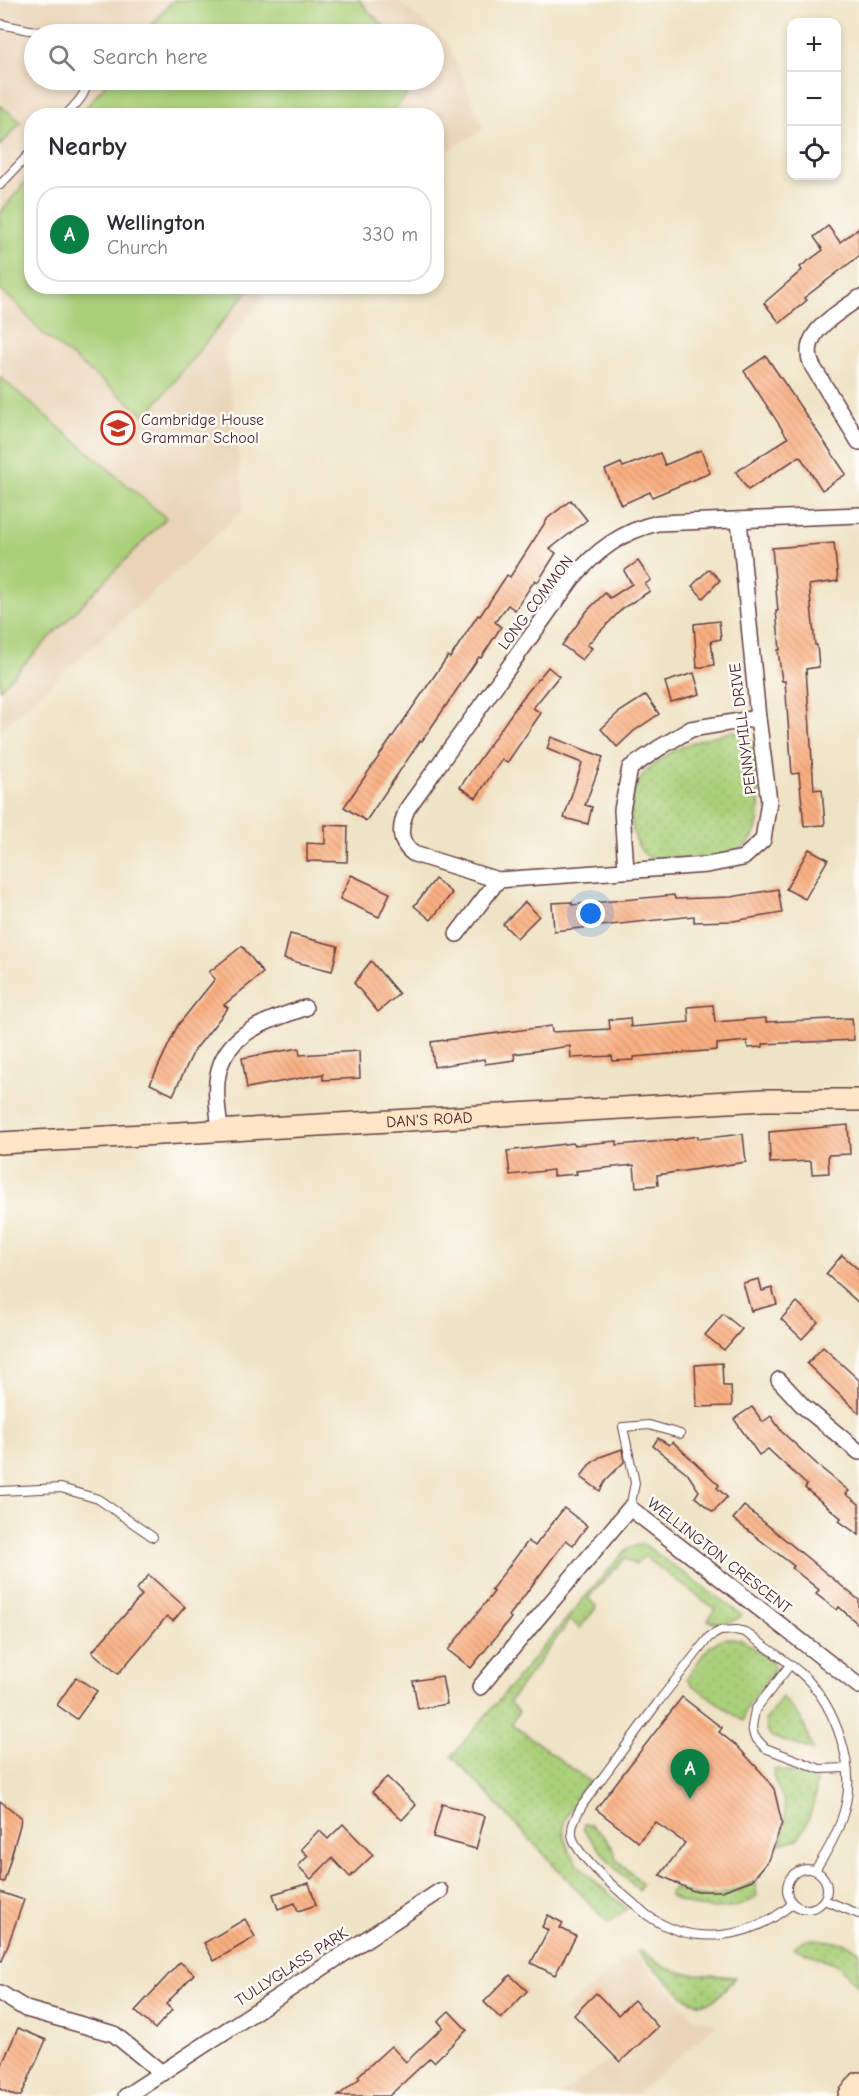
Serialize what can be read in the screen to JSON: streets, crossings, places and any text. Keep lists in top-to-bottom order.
{
  "streets": {
    "street": [
      "LONG COMMON",
      "PENNYHILL DRIVE",
      "DAN'S ROAD",
      "WELLINGTON CRESCENT",
      "TULLYGLASS PARK"
    ]
  },
  "crossings": [
    ["LONG COMMON", "PENNYHILL DRIVE"]
  ],
  "places": {
    "school or university": ["Cambridge House Grammar School"]
  },
  "page": {
    "map_buttons": ["+", "−"],
    "search": "Search here",
    "heading": "Nearby",
    "list": [
      {
        "mark": "A",
        "name": "Wellington",
        "note": "Church",
        "value": "330 m"
      }
    ],
    "pins": "A"
  }
}
